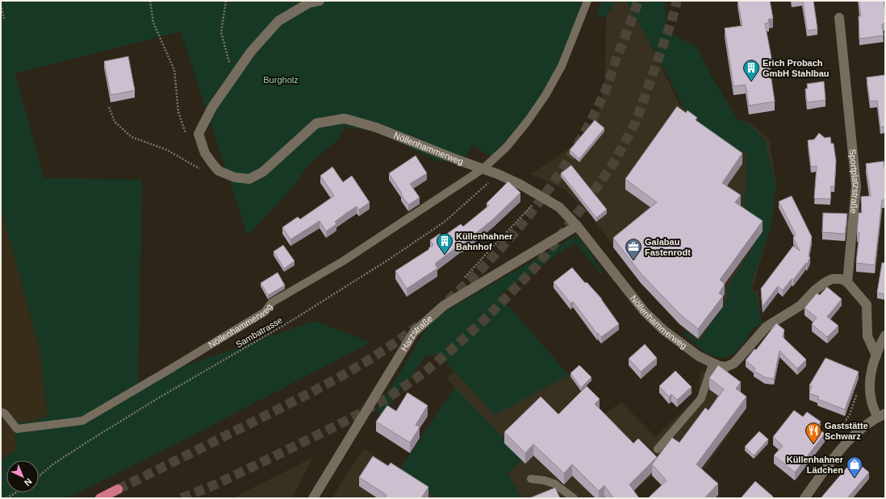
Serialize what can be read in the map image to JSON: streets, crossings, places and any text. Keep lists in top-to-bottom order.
{
  "streets": {
    "street": ["Nöllenhammerweg", "Sportplatzstraße", "Harzstraße"],
    "path": ["Sambatrasse"]
  },
  "crossings": [
    ["Nöllenhammerweg", "Sportplatzstraße"],
    ["Nöllenhammerweg", "Harzstraße"]
  ],
  "parks": ["Burgholz"],
  "places": {
    "building": ["Erich Probach GmbH Stahlbau", "Küllenhahner Bahnhof"],
    "office": ["Galabau Fastenrodt"],
    "restaurant": ["Gaststätte Schwarz"],
    "shop": ["Küllenhahner Lädchen"]
  },
  "north": "bottom right"
}
